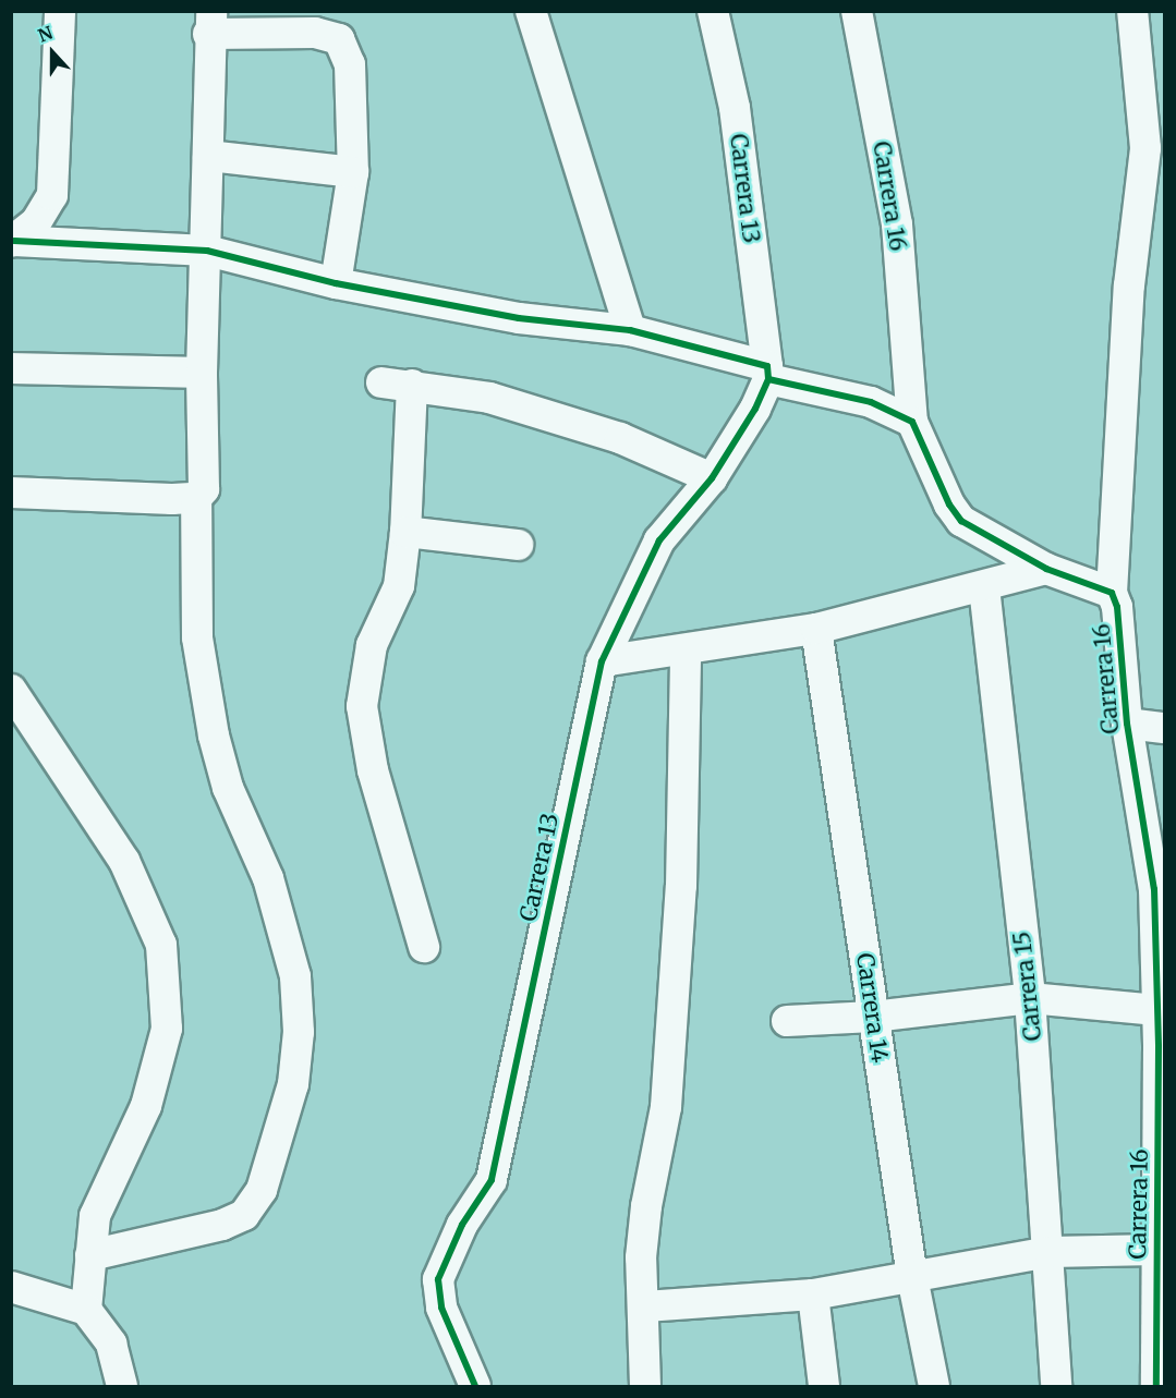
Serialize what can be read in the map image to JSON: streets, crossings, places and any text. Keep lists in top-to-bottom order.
{
  "streets": {
    "street": [
      "Carrera 13",
      "Carrera 16",
      "Carrera 15",
      "Carrera 14"
    ]
  },
  "north": "top"
}
